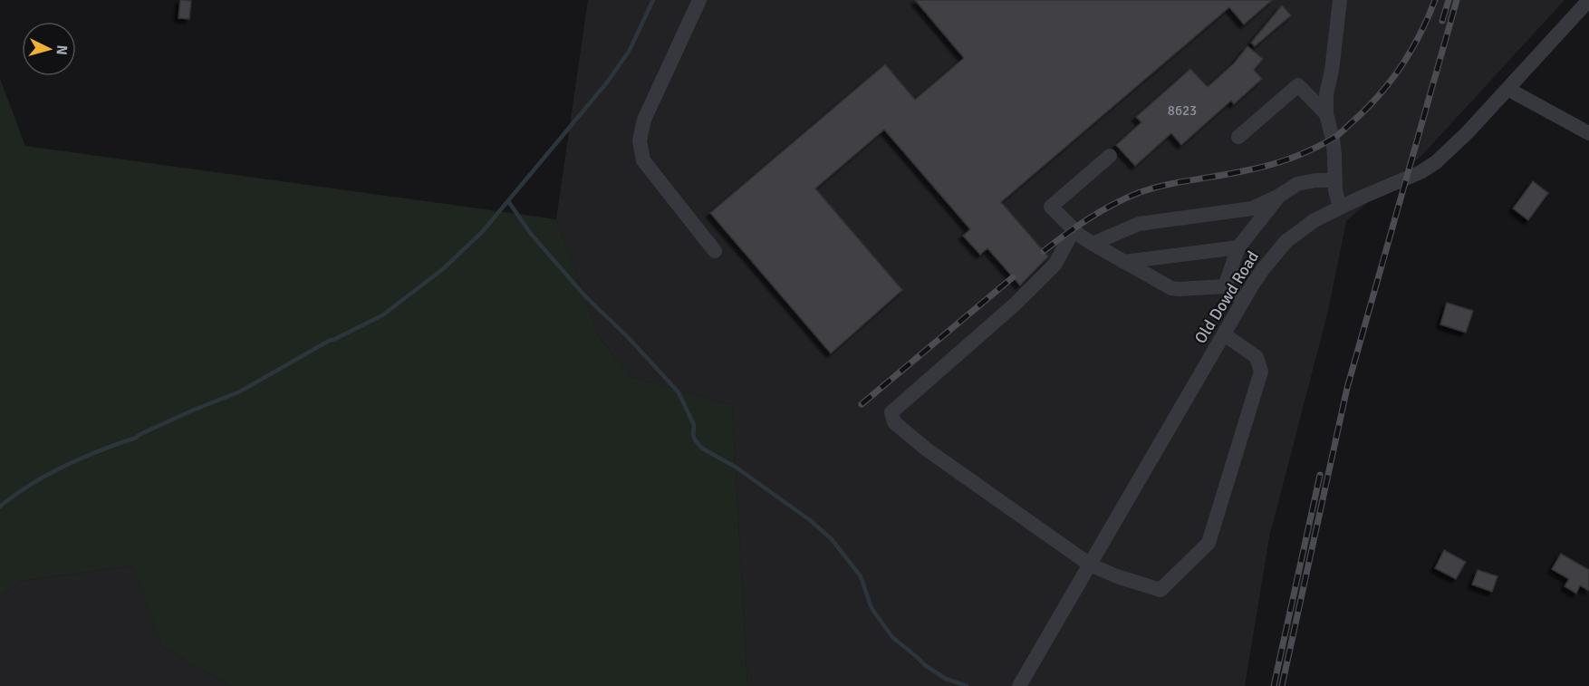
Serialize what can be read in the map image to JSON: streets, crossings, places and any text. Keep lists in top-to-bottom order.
{
  "streets": {
    "street": ["Old Dowd Road"]
  },
  "house_numbers": ["8623"],
  "north": "right"
}
